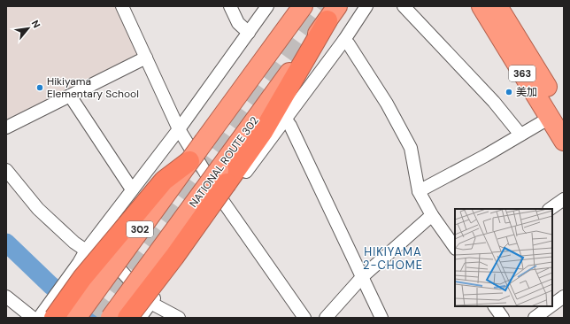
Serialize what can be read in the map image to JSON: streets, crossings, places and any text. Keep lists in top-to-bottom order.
{
  "streets": {
    "highway": ["363", "NATIONAL ROUTE 302", "302"]
  },
  "districts": ["HIKIYAMA 2-CHOME"],
  "places": ["Hikiyama Elementary School", "美加"],
  "north": "top right"
}
